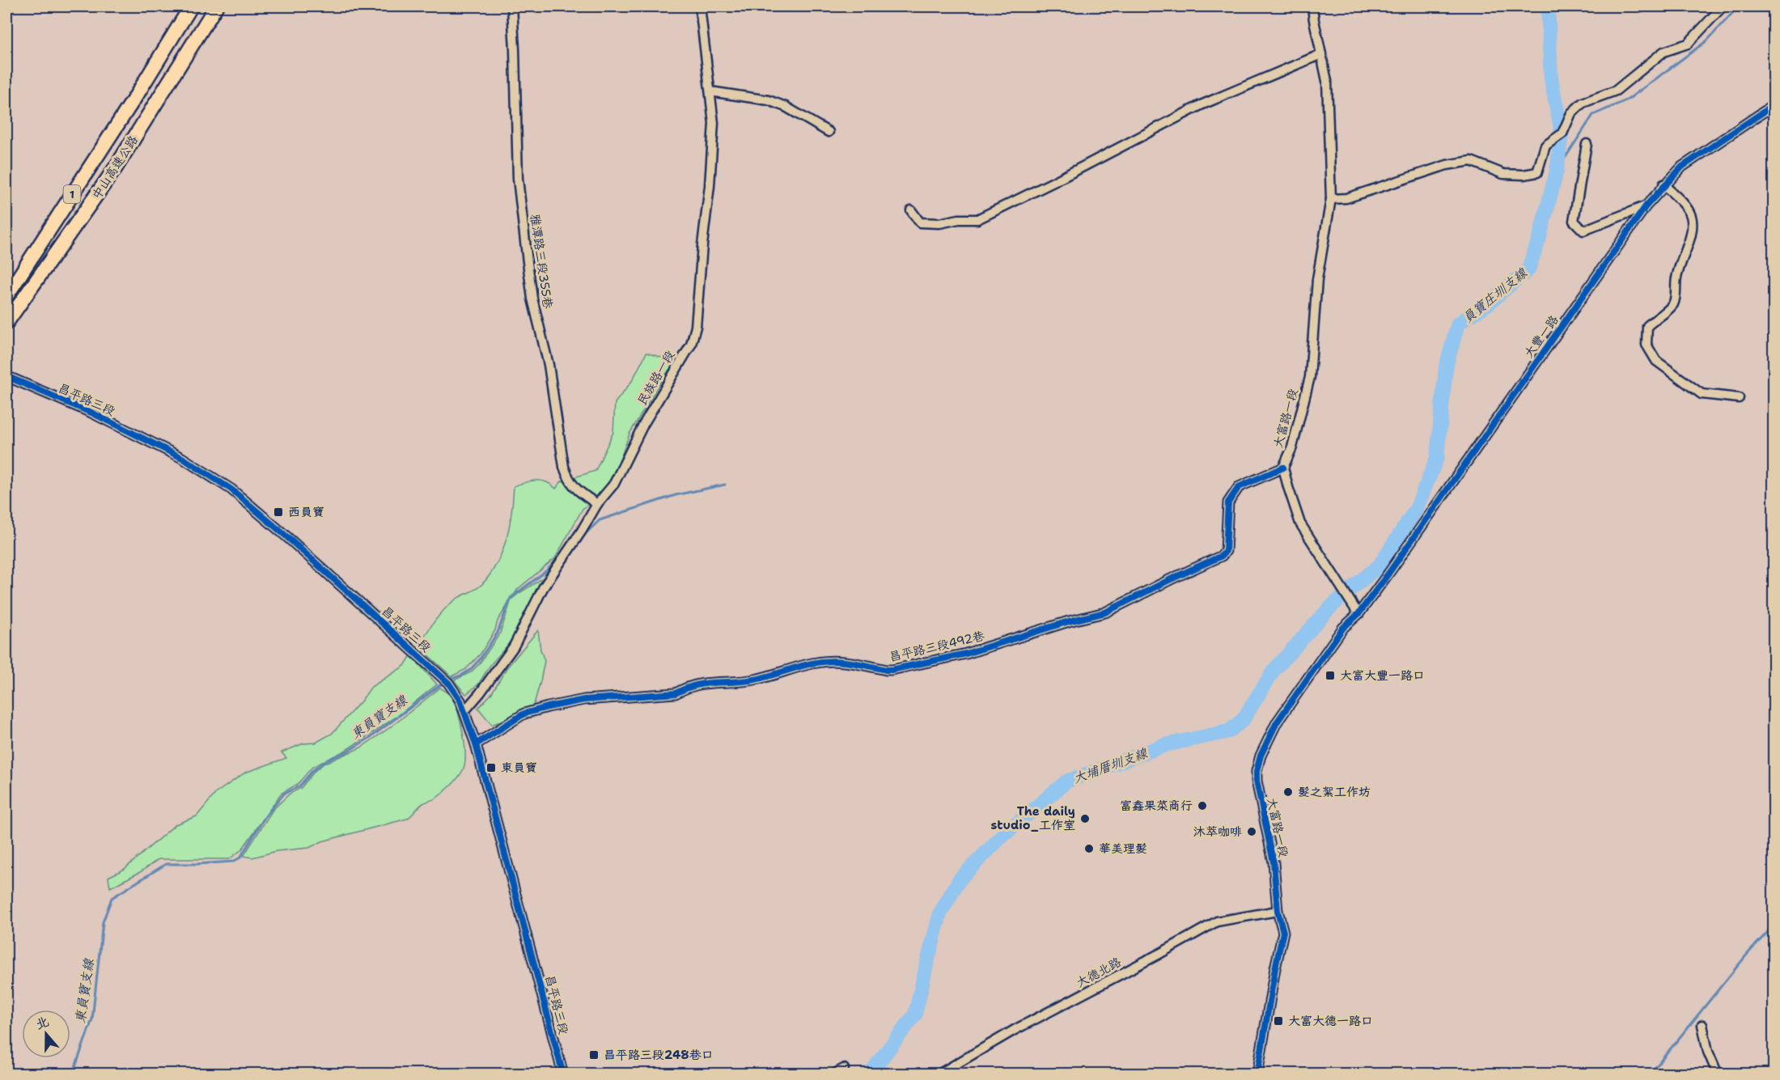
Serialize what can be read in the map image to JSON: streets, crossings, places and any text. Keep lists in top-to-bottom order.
{
  "streets": {
    "highway": ["中山高速公路", "1"],
    "street": [
      "雅潭路三段355巷",
      "大豐一路",
      "民族路一段",
      "昌平路三段",
      "大富路一段",
      "昌平路三段492巷",
      "大德北路"
    ]
  },
  "crossings": [
    ["雅潭路三段355巷", "民族路一段"],
    ["大豐一路", "大富路一段"],
    ["民族路一段", "昌平路三段"],
    ["昌平路三段", "昌平路三段492巷"],
    ["大富路一段", "昌平路三段492巷"],
    ["大富路一段", "大德北路"]
  ],
  "water": ["員寶庄圳支線", "東員寶支線", "大埔厝圳支線"],
  "places": {
    "transit": [
      "西員寶",
      "大富大豐一路口",
      "東員寶",
      "大富大德一路口",
      "昌平路三段248巷口"
    ],
    "other": [
      "髮之絮工作坊",
      "富鑫果菜商行",
      "The daily studio_工作室",
      "沐萃咖啡",
      "華美理髮"
    ]
  },
  "north": "top"
}
